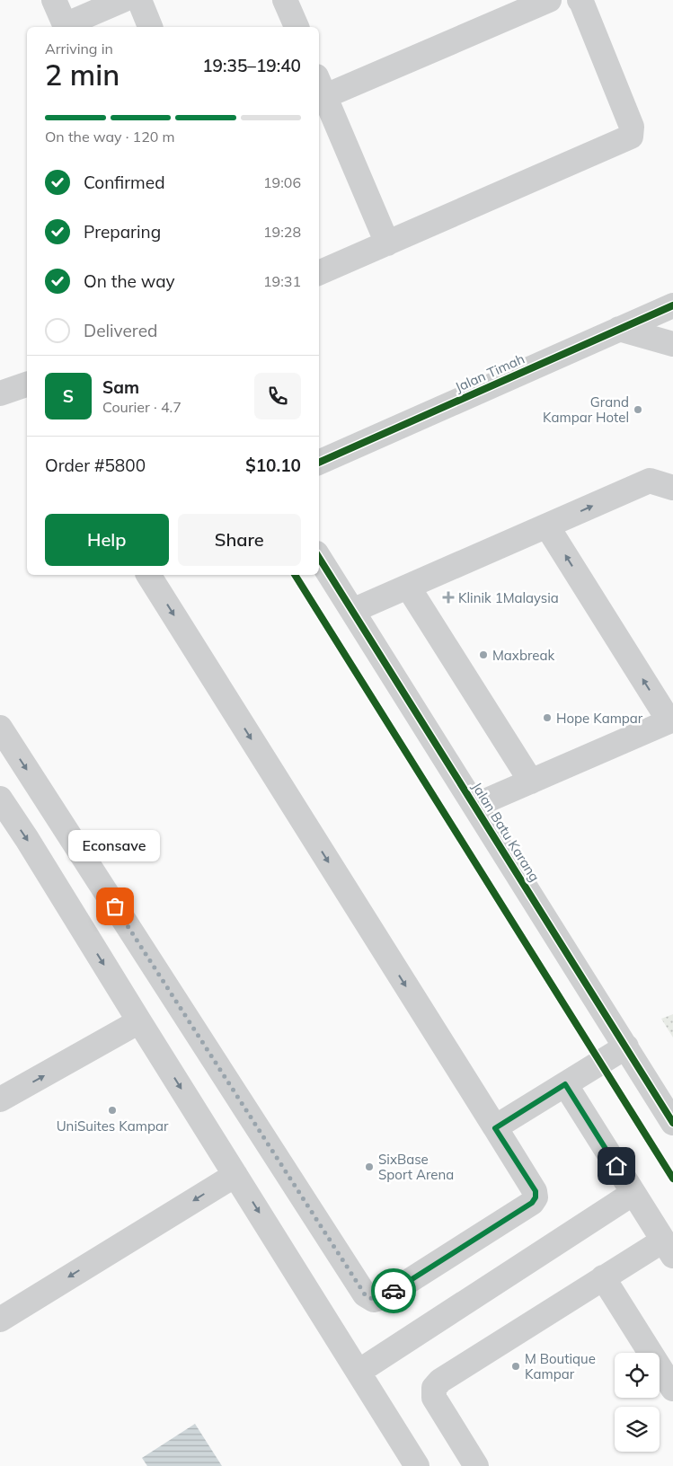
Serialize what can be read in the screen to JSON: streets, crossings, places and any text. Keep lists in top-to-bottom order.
{
  "streets": {
    "street": ["Jalan Timah", "Jalan Batu Karang"]
  },
  "places": {
    "other": [
      "Grand Kampar Hotel",
      "Maxbreak",
      "Hope Kampar",
      "Econsave",
      "UniSuites Kampar",
      "SixBase Sport Arena",
      "M Boutique Kampar"
    ],
    "health": ["Klinik 1Malaysia"]
  },
  "page": {
    "heading": ["2 min", "Arriving in", "19:35–19:40"],
    "panel": [
      "Sam",
      "Courier · 4.7",
      "Order #5800",
      "$10.10"
    ],
    "bar": "On the way · 120 m",
    "list": [
      ["Confirmed", "19:06"],
      ["Preparing", "19:28"],
      ["On the way", "19:31"],
      "Delivered"
    ],
    "round": "S",
    "buttons": ["Help", "Share"],
    "bubble": "Econsave"
  }
}
